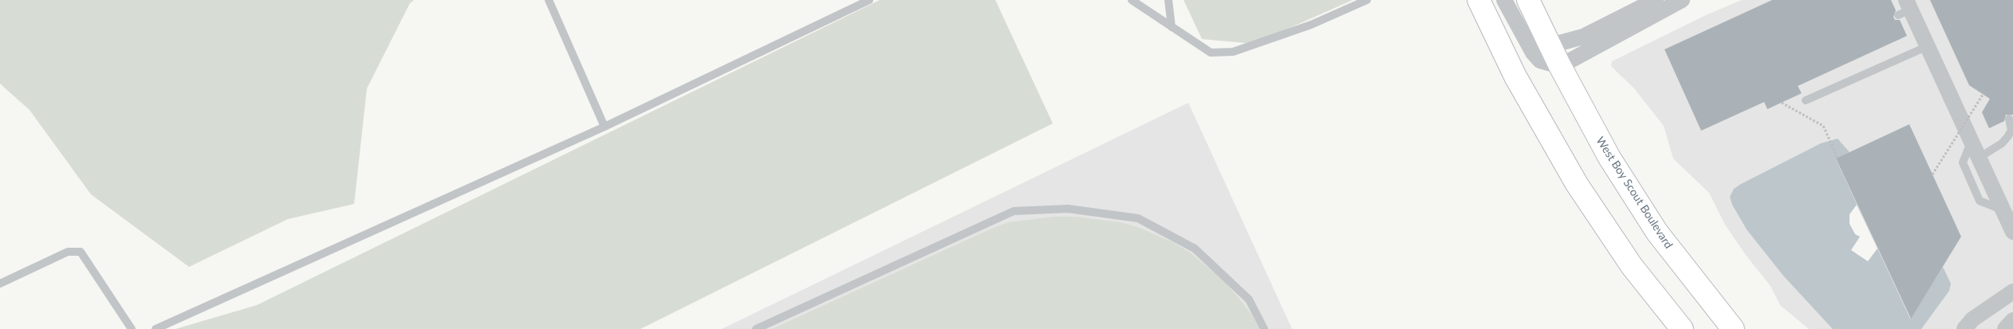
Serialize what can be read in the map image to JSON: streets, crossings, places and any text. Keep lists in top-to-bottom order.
{
  "streets": {
    "main road": ["West Boy Scout Boulevard"]
  }
}
